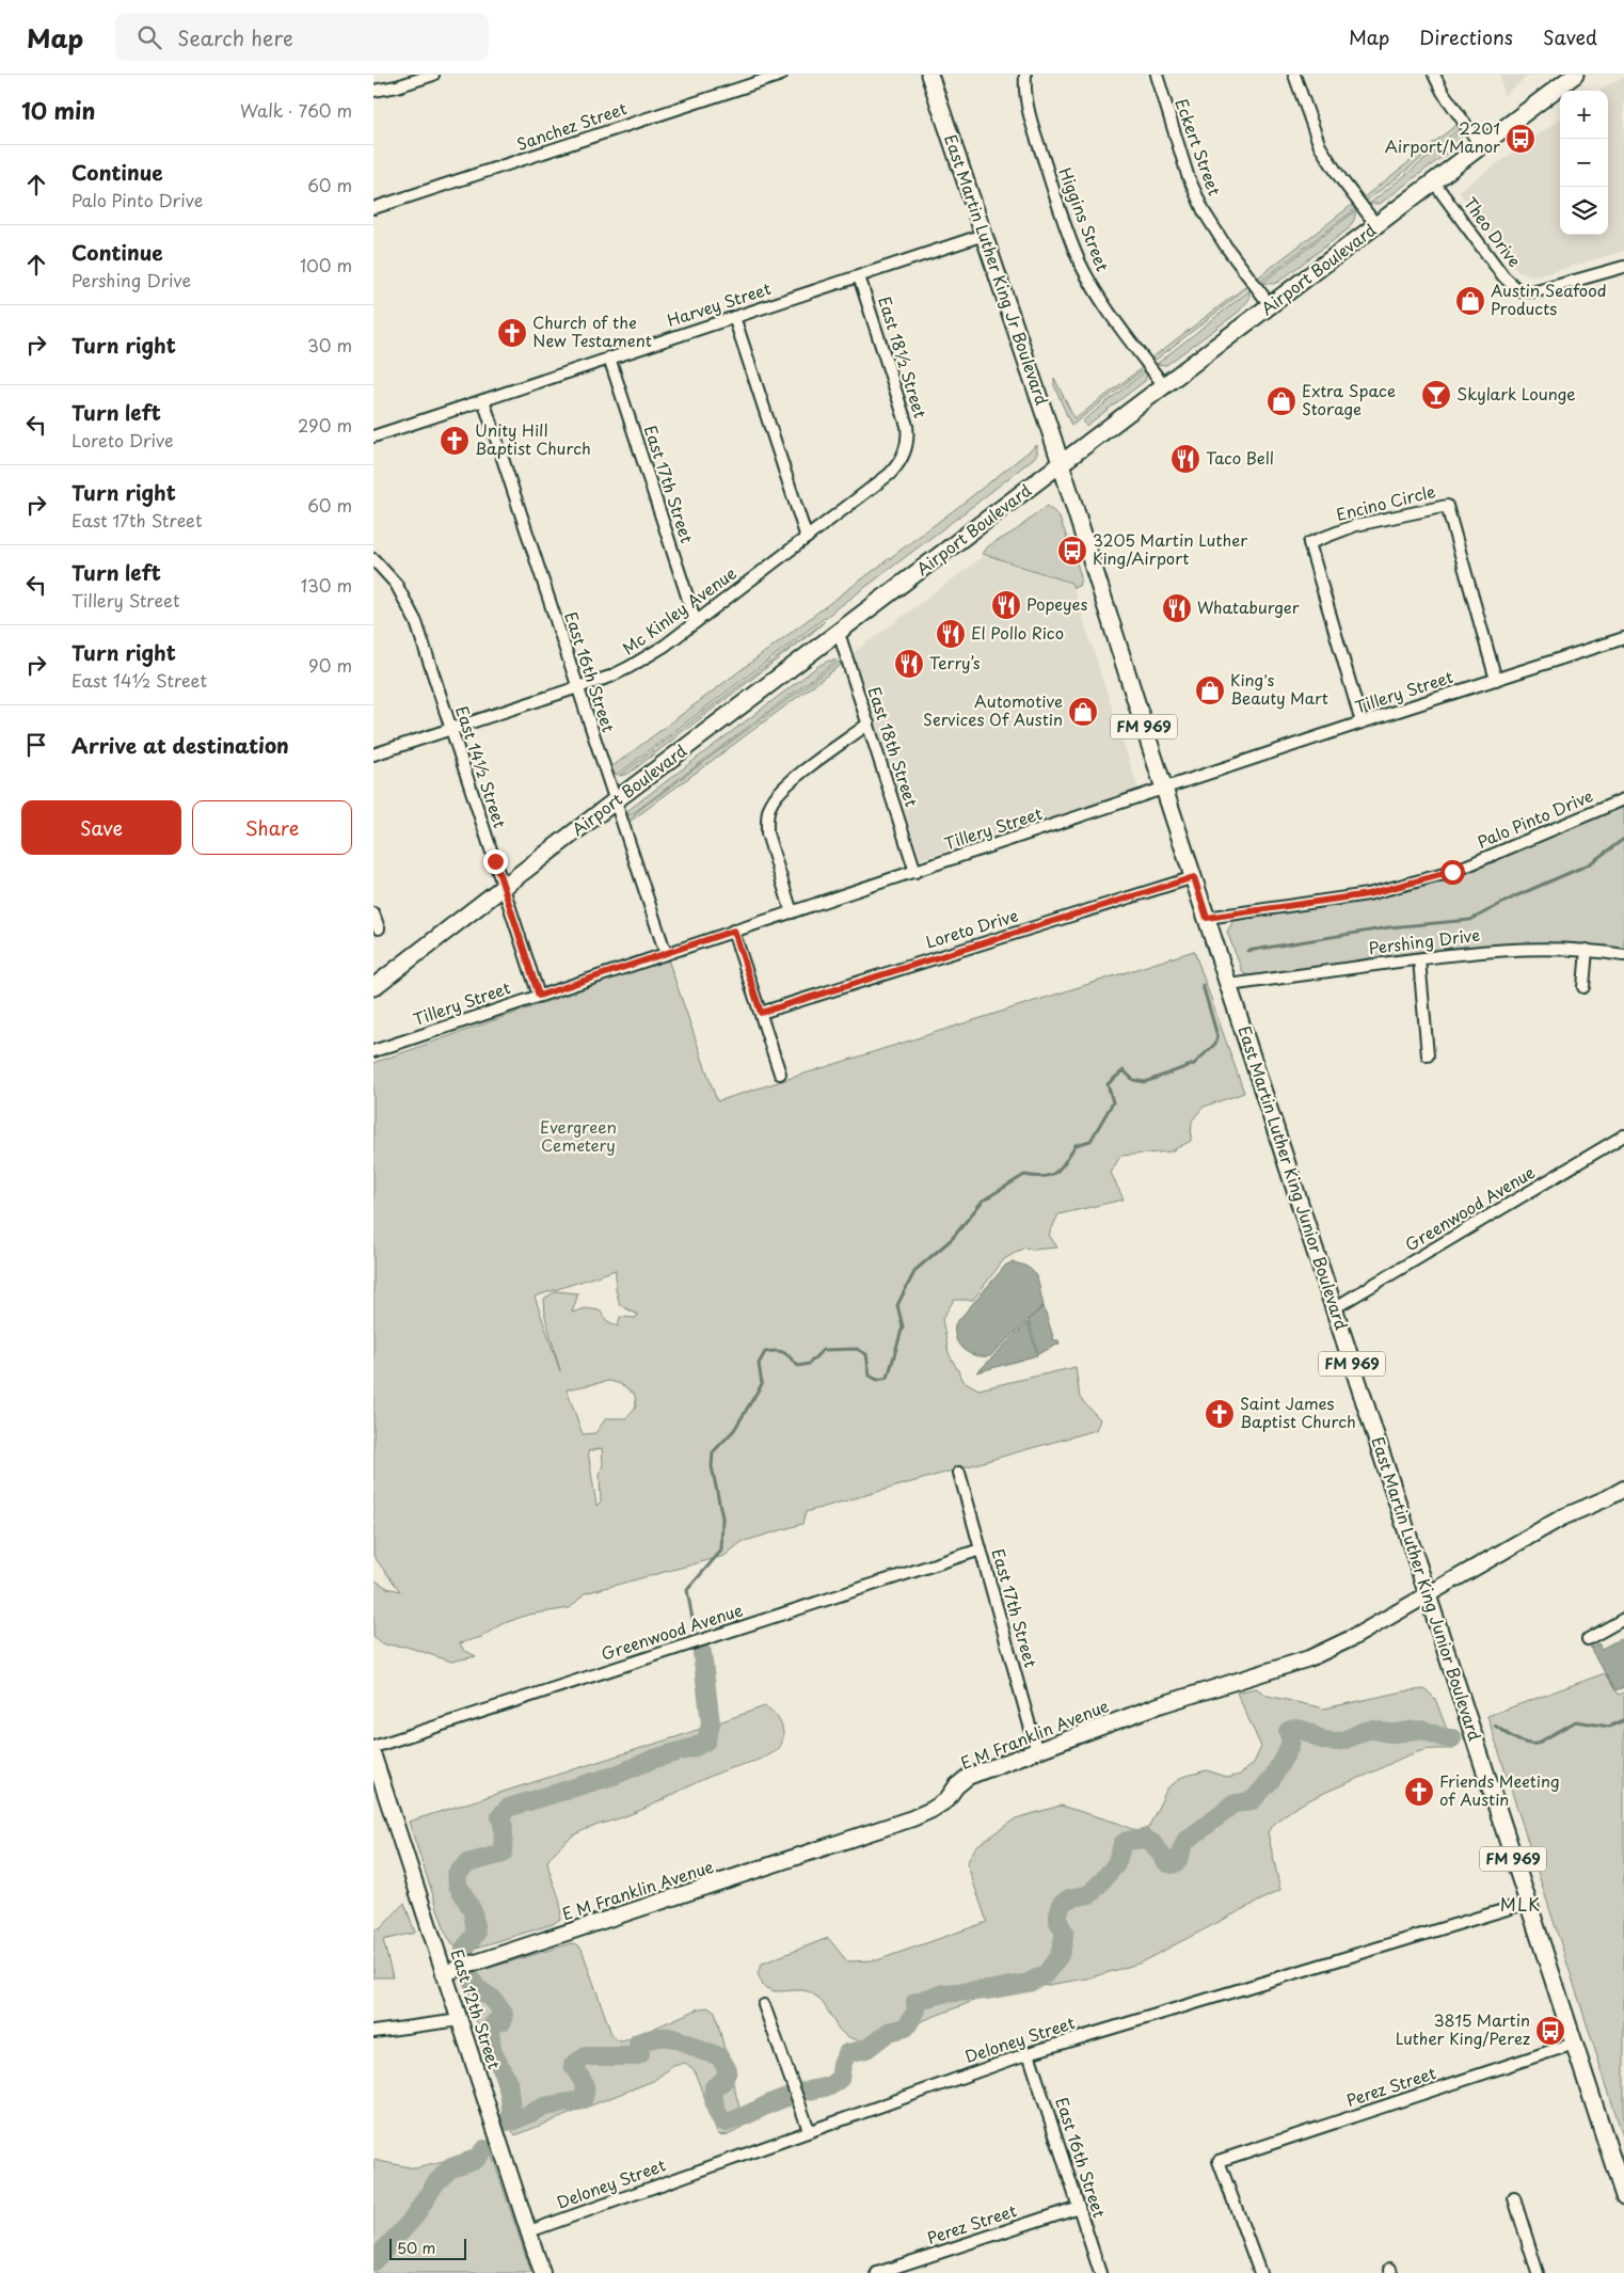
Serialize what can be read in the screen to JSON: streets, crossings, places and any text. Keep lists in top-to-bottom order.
{
  "streets": {
    "main road": [
      "East Martin Luther King Jr Boulevard",
      "Airport Boulevard",
      "FM 969",
      "East Martin Luther King Junior Boulevard"
    ],
    "street": [
      "Sanchez Street",
      "Eckert Street",
      "Higgins Street",
      "Theo Drive",
      "Harvey Street",
      "East 18½ Street",
      "East 17th Street",
      "Encino Circle",
      "Mc Kinley Avenue",
      "East 16th Street",
      "Tillery Street",
      "East 18th Street",
      "East 14½ Street",
      "Palo Pinto Drive",
      "Loreto Drive",
      "Pershing Drive",
      "Greenwood Avenue",
      "E M Franklin Avenue",
      "East 12th Street",
      "Deloney Street",
      "Perez Street"
    ]
  },
  "crossings": [
    ["Eckert Street", "Airport Boulevard"],
    ["Higgins Street", "Airport Boulevard"],
    ["Theo Drive", "Airport Boulevard"],
    ["East Martin Luther King Jr Boulevard", "Airport Boulevard"],
    ["East Martin Luther King Jr Boulevard", "Harvey Street"],
    ["East Martin Luther King Jr Boulevard", "East Martin Luther King Junior Boulevard"],
    ["Airport Boulevard", "East 16th Street"],
    ["Airport Boulevard", "East 18th Street"],
    ["Airport Boulevard", "East 14½ Street"],
    ["Airport Boulevard", "East Martin Luther King Junior Boulevard"],
    ["Harvey Street", "East 18½ Street"],
    ["Harvey Street", "East 17th Street"],
    ["Harvey Street", "East 16th Street"],
    ["East 18½ Street", "Mc Kinley Avenue"],
    ["East 17th Street", "Mc Kinley Avenue"],
    ["East 17th Street", "Greenwood Avenue"],
    ["East 17th Street", "E M Franklin Avenue"],
    ["Encino Circle", "Tillery Street"],
    ["Mc Kinley Avenue", "East 16th Street"],
    ["Mc Kinley Avenue", "East 14½ Street"],
    ["East 16th Street", "Tillery Street"],
    ["East 16th Street", "Deloney Street"],
    ["East 16th Street", "Perez Street"],
    ["Tillery Street", "East 18th Street"],
    ["Tillery Street", "East 14½ Street"],
    ["Tillery Street", "East Martin Luther King Junior Boulevard"],
    ["Palo Pinto Drive", "East Martin Luther King Junior Boulevard"],
    ["Loreto Drive", "East Martin Luther King Junior Boulevard"],
    ["Pershing Drive", "East Martin Luther King Junior Boulevard"],
    ["East Martin Luther King Junior Boulevard", "Greenwood Avenue"],
    ["East Martin Luther King Junior Boulevard", "E M Franklin Avenue"],
    ["East Martin Luther King Junior Boulevard", "Deloney Street"],
    ["East Martin Luther King Junior Boulevard", "Perez Street"],
    ["E M Franklin Avenue", "East 12th Street"],
    ["East 12th Street", "Deloney Street"]
  ],
  "districts": ["MLK"],
  "parks": ["Evergreen Cemetery"],
  "places": {
    "bus stop": ["2201 Airport/Manor", "3205 Martin Luther King/Airport", "3815 Martin Luther King/Perez"],
    "shop": [
      "Austin Seafood Products",
      "Extra Space Storage",
      "King's Beauty Mart",
      "Automotive Services Of Austin"
    ],
    "church": [
      "Church of the New Testament",
      "Unity Hill Baptist Church",
      "Saint James Baptist Church",
      "Friends Meeting of Austin"
    ],
    "bar": ["Skylark Lounge"],
    "restaurant": [
      "Taco Bell",
      "Popeyes",
      "Whataburger",
      "El Pollo Rico",
      "Terry’s"
    ]
  },
  "scale_bar": "50 m",
  "page": {
    "header": "Map",
    "search": "Search here",
    "nav": ["Map", "Directions", "Saved"],
    "heading": ["10 min", "Walk · 760 m"],
    "map_buttons": ["+", "−"],
    "list": [
      ["Continue", "Palo Pinto Drive", "60 m"],
      ["Continue", "Pershing Drive", "100 m"],
      ["Turn right", "30 m"],
      ["Turn left", "Loreto Drive", "290 m"],
      ["Turn right", "East 17th Street", "60 m"],
      ["Turn left", "Tillery Street", "130 m"],
      ["Turn right", "East 14½ Street", "90 m"],
      "Arrive at destination"
    ],
    "buttons": ["Save", "Share"],
    "scale": "50 m"
  }
}
